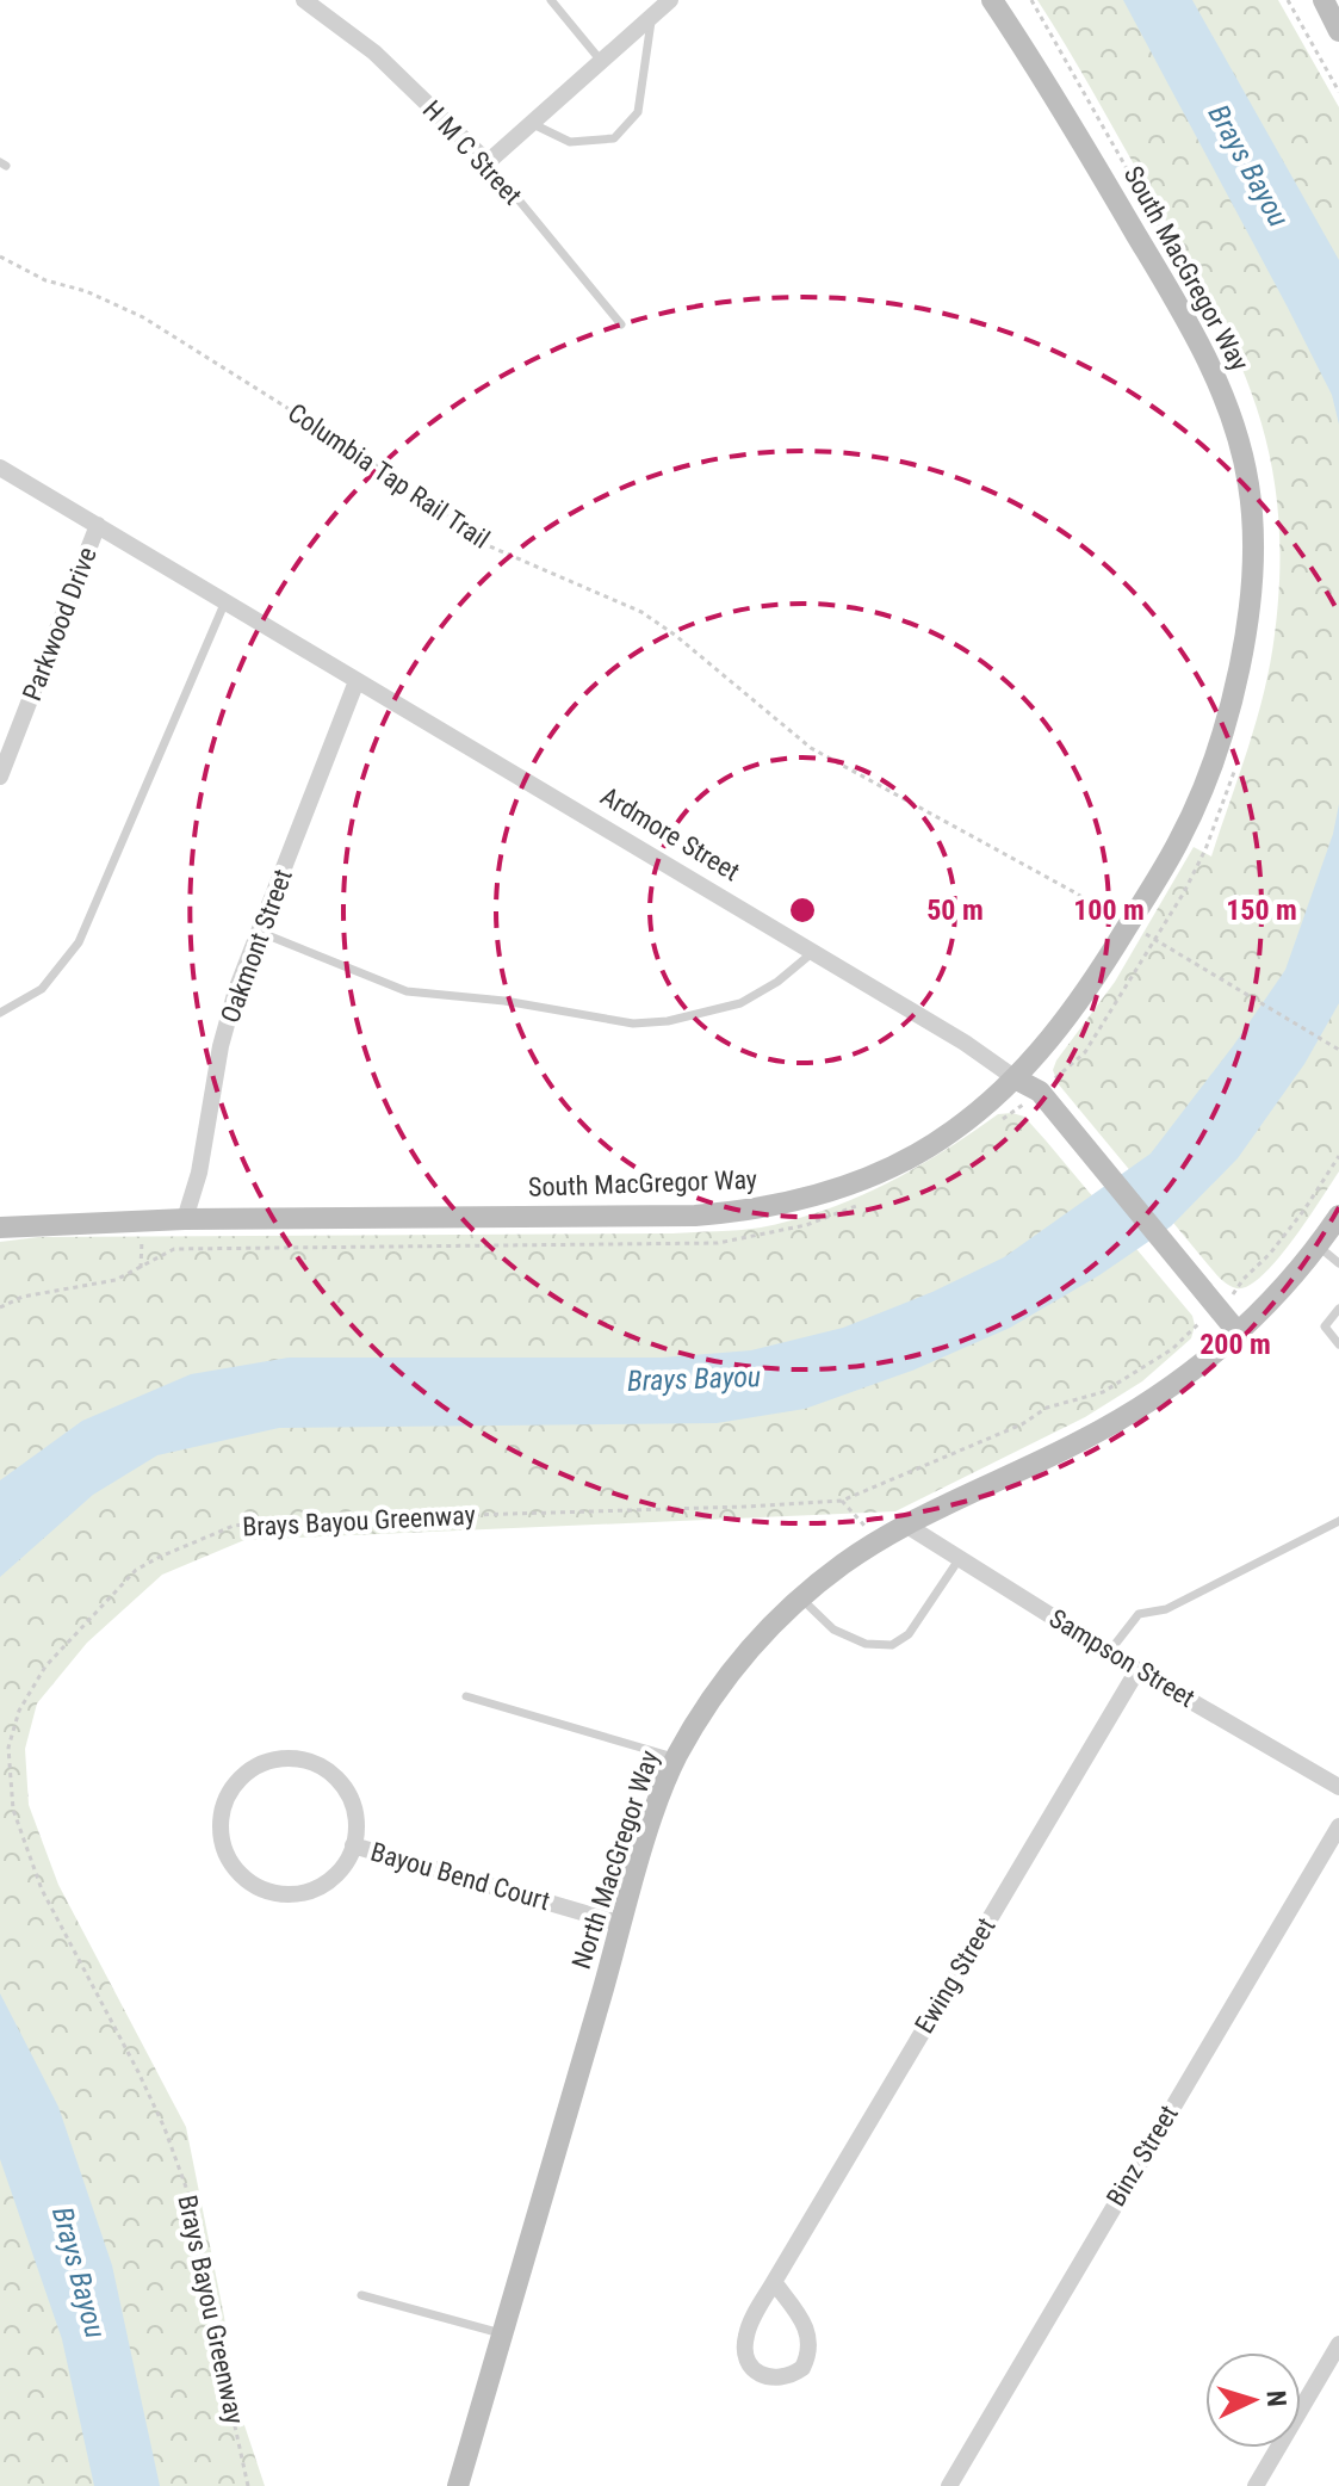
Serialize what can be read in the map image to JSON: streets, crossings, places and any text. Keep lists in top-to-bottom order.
{
  "streets": {
    "main road": ["South MacGregor Way", "Ardmore Street", "North MacGregor Way"],
    "street": [
      "H M C Street",
      "Parkwood Drive",
      "Oakmont Street",
      "Sampson Street",
      "Bayou Bend Court",
      "Ewing Street",
      "Binz Street"
    ],
    "path": ["Columbia Tap Rail Trail", "Brays Bayou Greenway"]
  },
  "crossings": [
    ["South MacGregor Way", "Ardmore Street"],
    ["South MacGregor Way", "Oakmont Street"],
    ["Parkwood Drive", "Ardmore Street"],
    ["Ardmore Street", "Oakmont Street"],
    ["Ardmore Street", "North MacGregor Way"],
    ["Sampson Street", "North MacGregor Way"],
    ["Sampson Street", "Ewing Street"],
    ["North MacGregor Way", "Bayou Bend Court"]
  ],
  "water": ["Brays Bayou"],
  "north": "right",
  "rings": [
    "50 m",
    "100 m",
    "150 m",
    "200 m"
  ]
}
